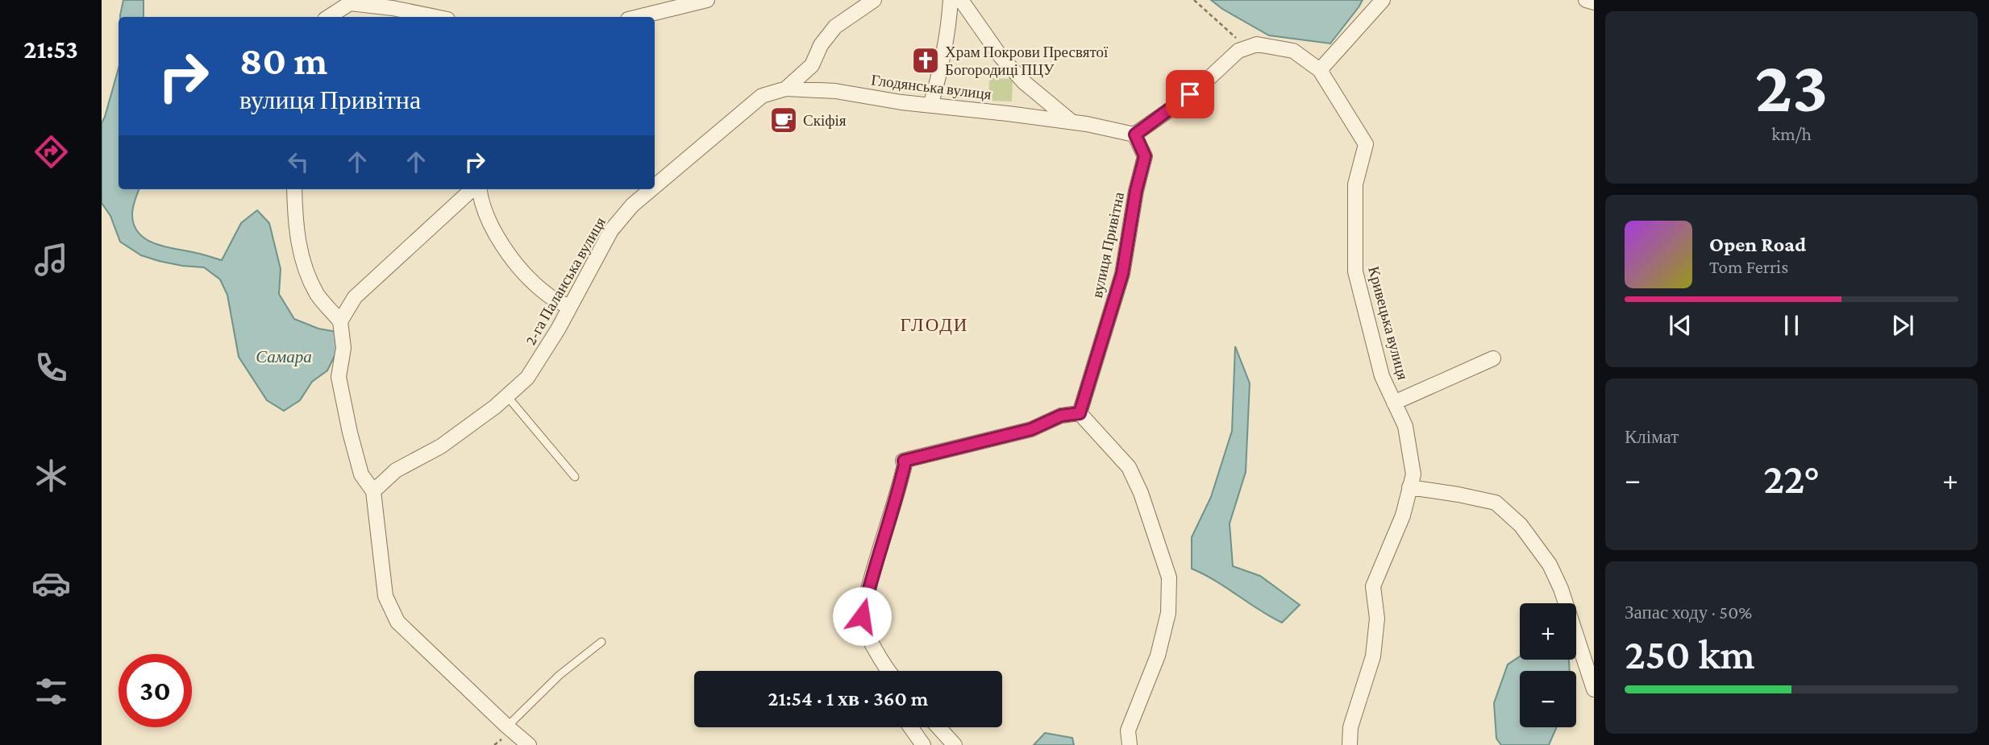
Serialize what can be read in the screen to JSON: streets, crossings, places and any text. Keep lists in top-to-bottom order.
{
  "streets": {
    "street": [
      "Глодянська вулиця",
      "вулиця Привітна",
      "2-га Паланська вулиця",
      "Кривецька вулиця"
    ]
  },
  "crossings": [
    ["Глодянська вулиця", "вулиця Привітна"],
    ["Глодянська вулиця", "2-га Паланська вулиця"]
  ],
  "districts": ["ГЛОДИ"],
  "water": ["Самара"],
  "places": {
    "church": ["Храм Покрови Пресвятої Богородиці ПЦУ"],
    "cafe": ["Скіфія"]
  },
  "page": {
    "tabs": "21:53",
    "tile": [
      ["23", "km/h"],
      "Клімат",
      ["Запас ходу · 50%", "250 km"]
    ],
    "turn": ["80 m", "вулиця Привітна"],
    "song": ["Open Road", "Tom Ferris"],
    "heat": ["−", "22°", "+"],
    "map_buttons": ["+", "−"],
    "limit": "30",
    "trip": "21:54 · 1 хв · 360 m"
  }
}
